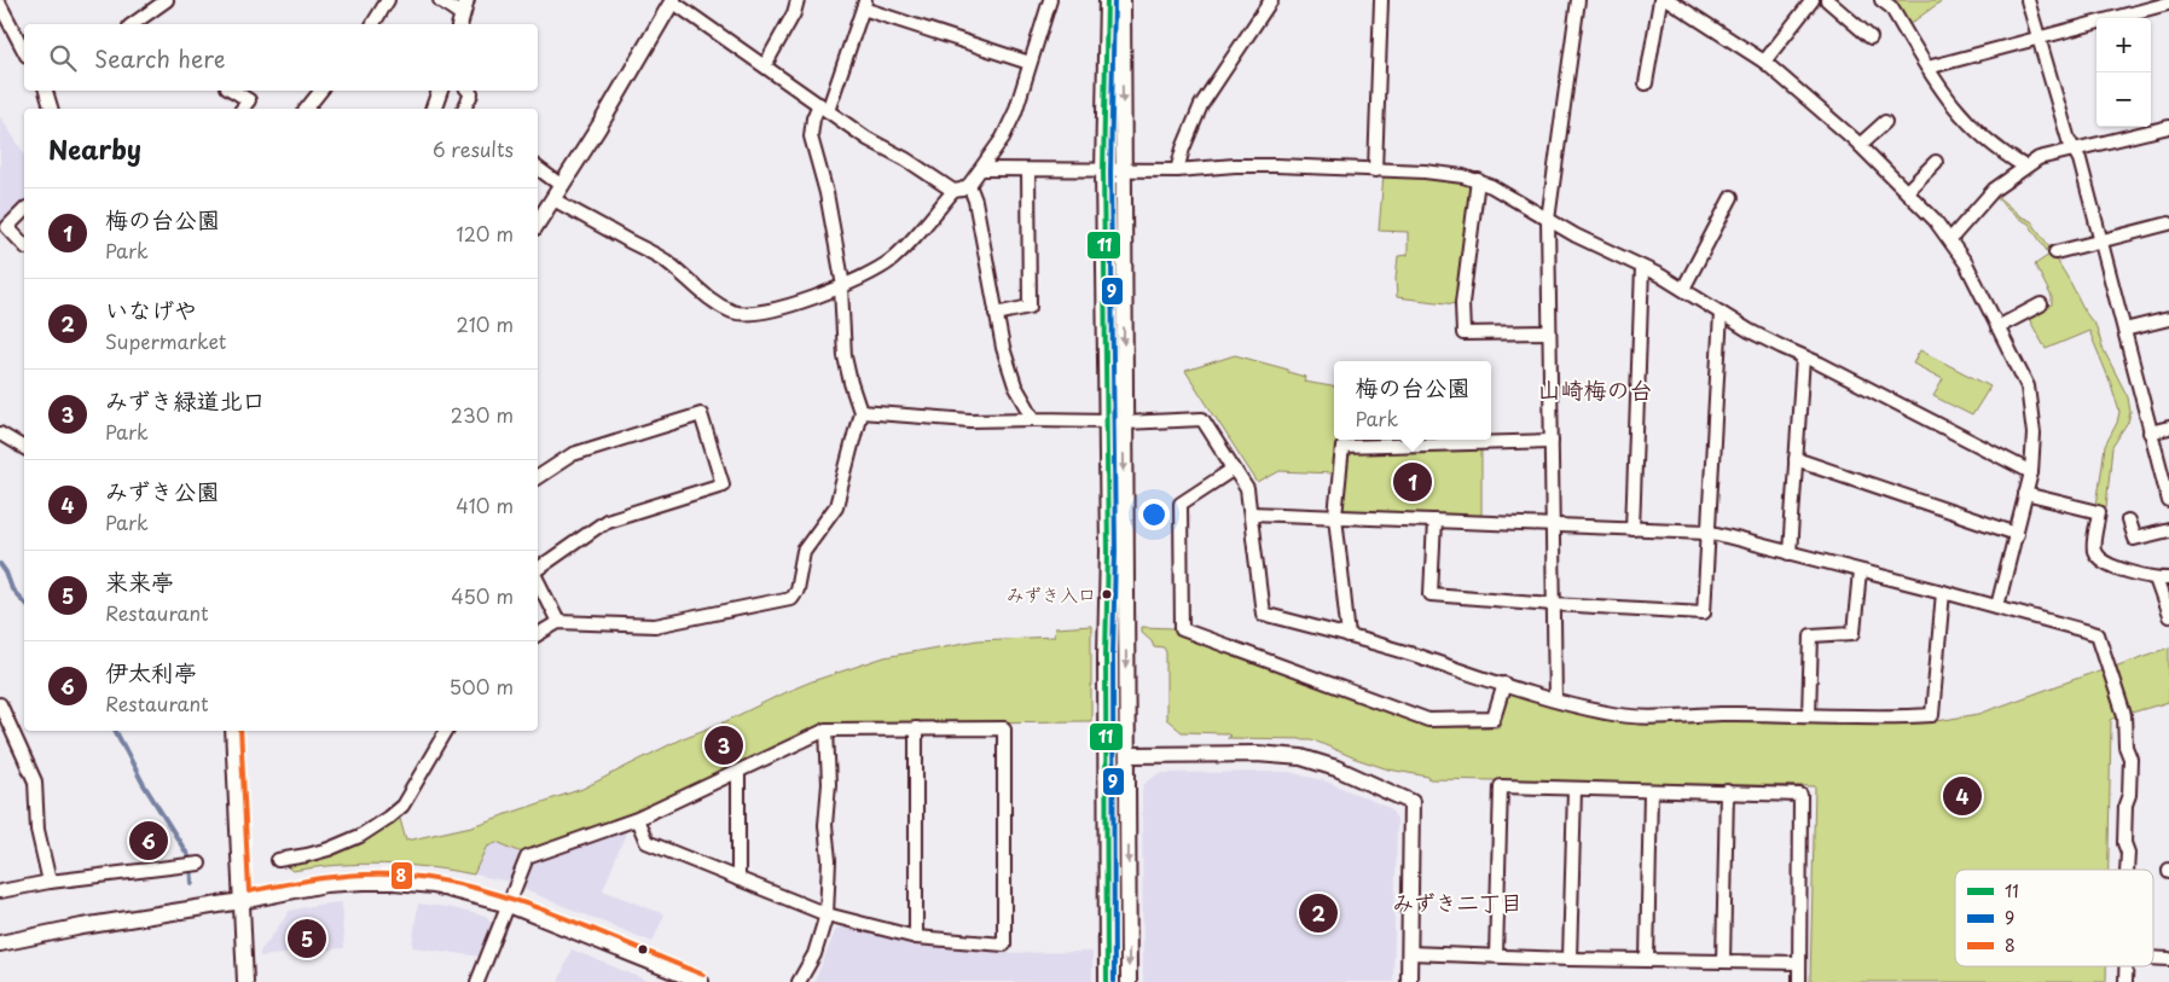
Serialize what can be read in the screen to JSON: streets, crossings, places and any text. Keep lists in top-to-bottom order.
{
  "districts": ["山崎梅の台", "みずき二丁目"],
  "places": ["みずき入口"],
  "lines": ["transit line 11", "transit line 9", "transit line 8"],
  "legend": ["11", "9", "8"],
  "page": {
    "map_buttons": ["+", "−"],
    "search": "Search here",
    "heading": ["Nearby", "6 results"],
    "list": [
      {
        "mark": "1",
        "name": "梅の台公園",
        "note": "Park",
        "value": "120 m"
      },
      {
        "mark": "2",
        "name": "いなげや",
        "note": "Supermarket",
        "value": "210 m"
      },
      {
        "mark": "3",
        "name": "みずき緑道北口",
        "note": "Park",
        "value": "230 m"
      },
      {
        "mark": "4",
        "name": "みずき公園",
        "note": "Park",
        "value": "410 m"
      },
      {
        "mark": "5",
        "name": "来来亭",
        "note": "Restaurant",
        "value": "450 m"
      },
      {
        "mark": "6",
        "name": "伊太利亭",
        "note": "Restaurant",
        "value": "500 m"
      }
    ],
    "popup": ["梅の台公園", "Park"],
    "pins": [
      "1",
      "3",
      "4",
      "6",
      "2",
      "5"
    ]
  }
}
